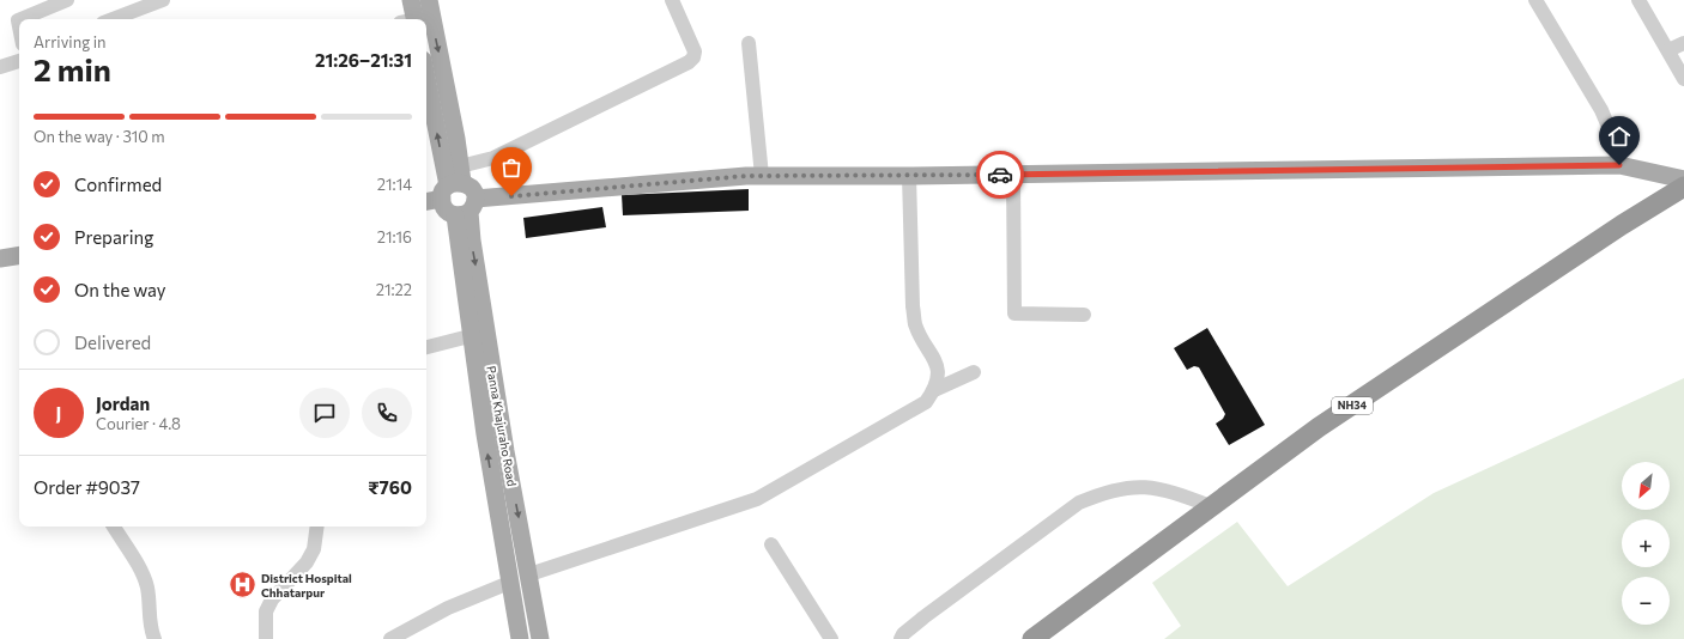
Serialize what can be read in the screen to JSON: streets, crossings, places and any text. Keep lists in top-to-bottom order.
{
  "streets": {
    "highway": ["NH34"],
    "main road": ["Panna Khajuraho Road"]
  },
  "places": {
    "hospital": ["District Hospital Chhatarpur"]
  },
  "north": "bottom left",
  "page": {
    "heading": ["2 min", "Arriving in", "21:26–21:31"],
    "panel": [
      "Jordan",
      "Courier · 4.8",
      "Order #9037",
      "₹760"
    ],
    "bar": "On the way · 310 m",
    "list": [
      ["Confirmed", "21:14"],
      ["Preparing", "21:16"],
      ["On the way", "21:22"],
      "Delivered"
    ],
    "round": "J",
    "map_buttons": ["+", "−"]
  }
}
